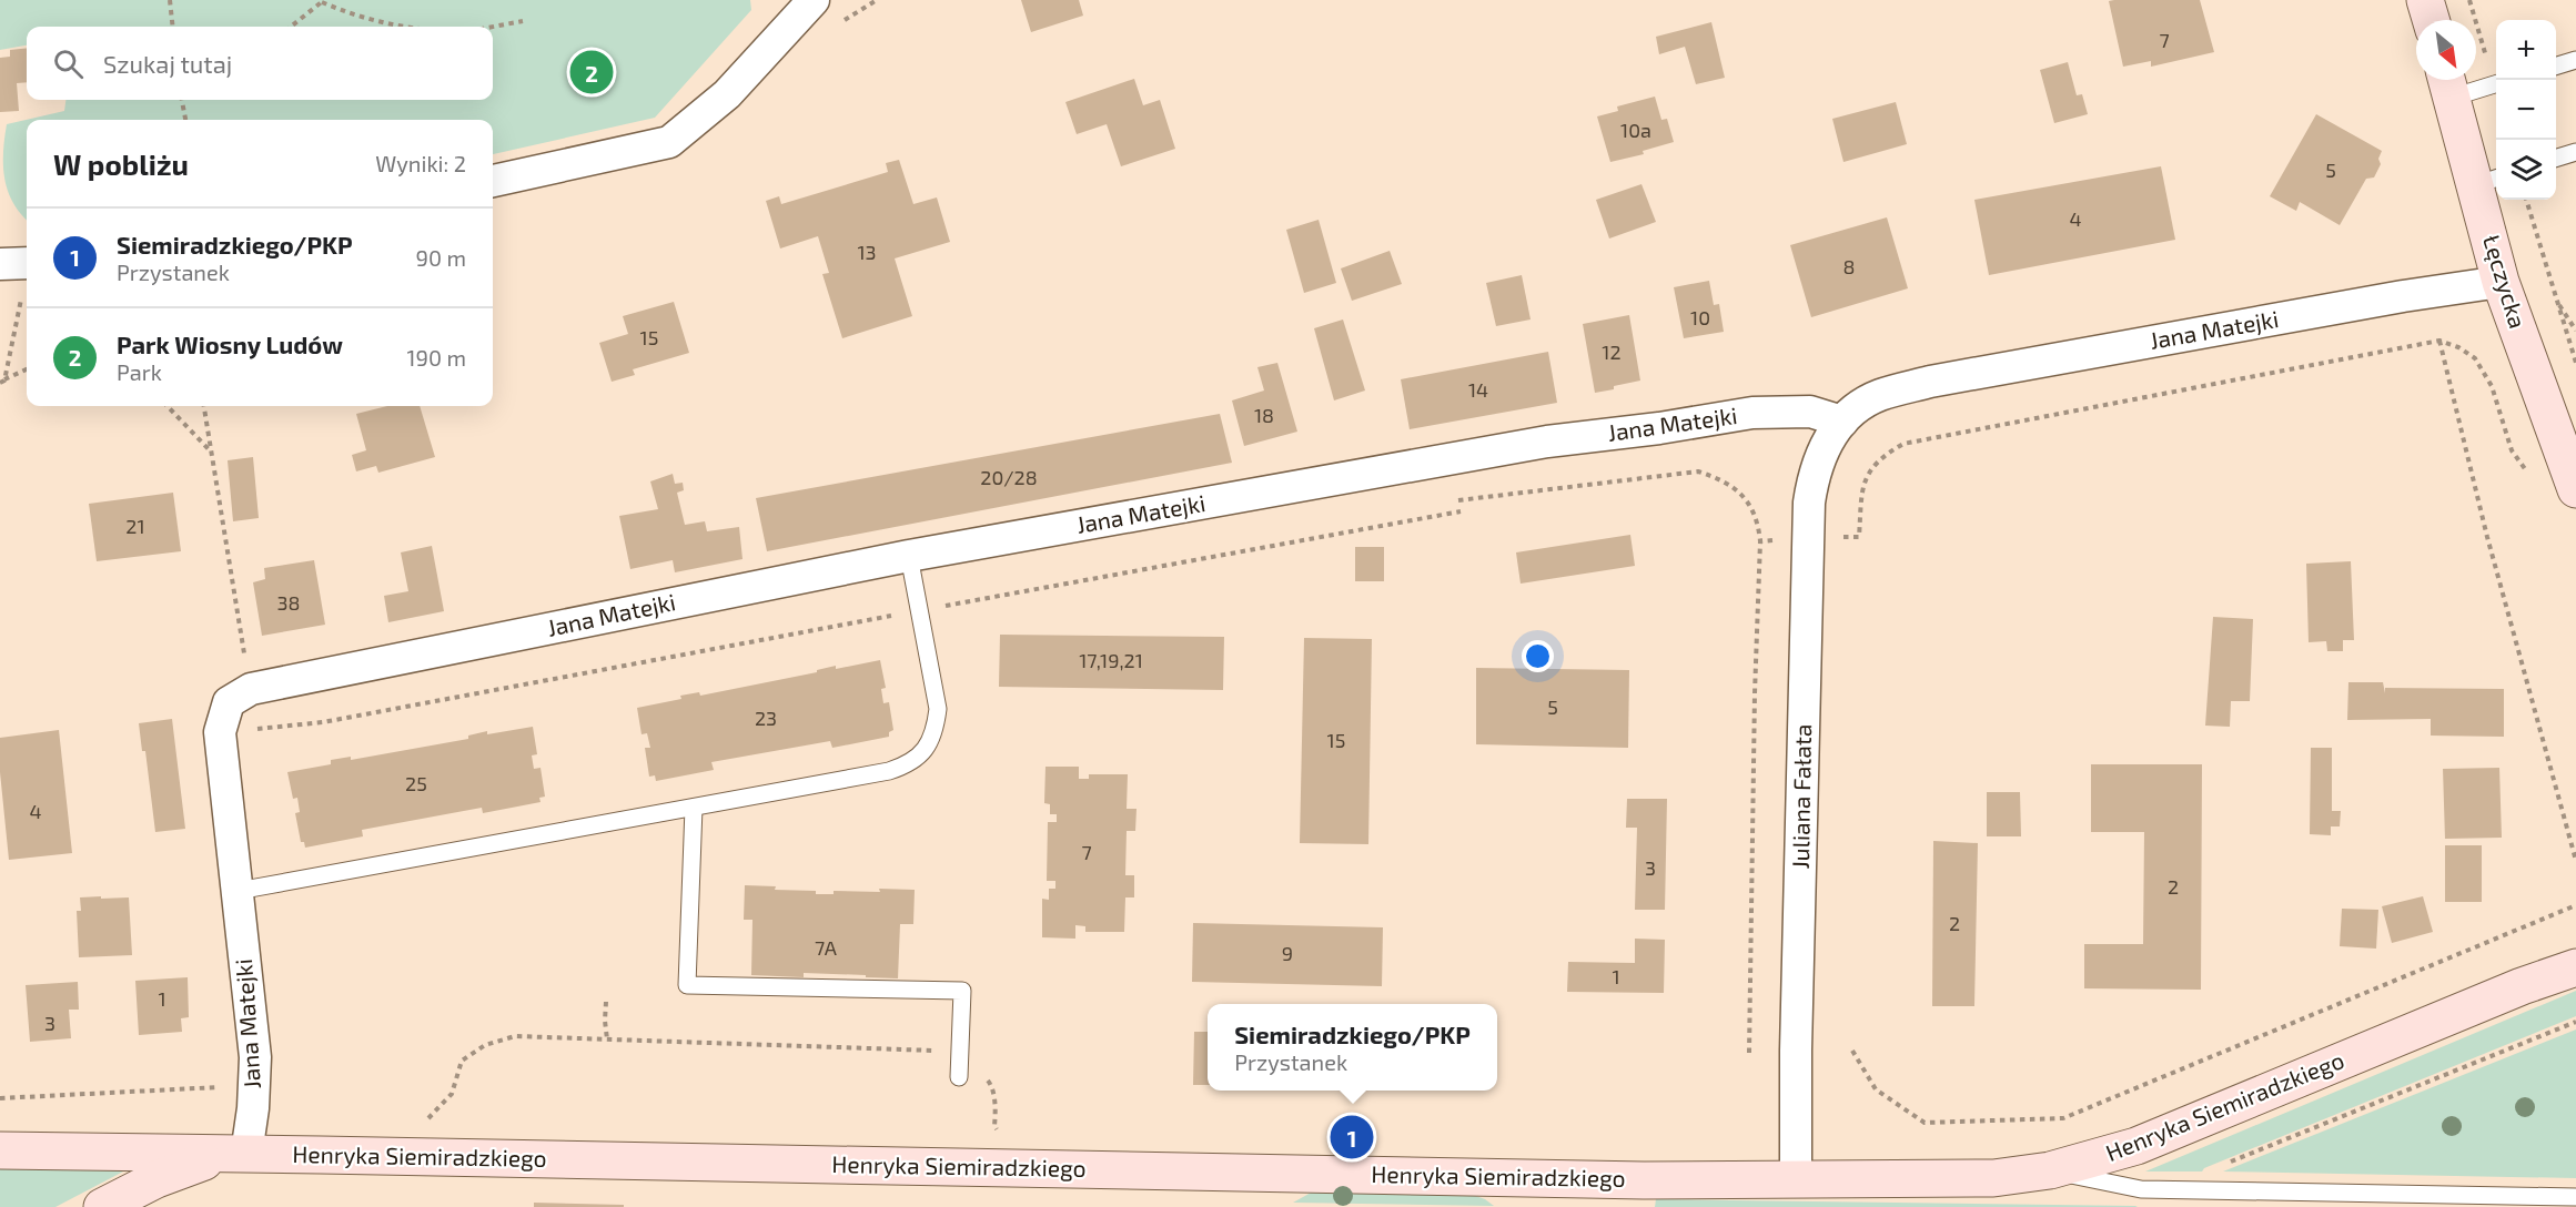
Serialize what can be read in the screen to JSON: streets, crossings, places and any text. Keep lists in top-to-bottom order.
{
  "streets": {
    "street": [
      "Łęczycka",
      "Jana Matejki",
      "Juliana Fałata",
      "Henryka Siemiradzkiego"
    ]
  },
  "crossings": [
    ["Łęczycka", "Jana Matejki"],
    ["Jana Matejki", "Juliana Fałata"],
    ["Jana Matejki", "Henryka Siemiradzkiego"],
    ["Juliana Fałata", "Henryka Siemiradzkiego"]
  ],
  "house_numbers": [
    "7",
    "10a",
    "5",
    "4",
    "13",
    "8",
    "10",
    "15",
    "12",
    "14",
    "18",
    "20/28",
    "21",
    "38",
    "17,19,21",
    "5",
    "23",
    "15",
    "25",
    "4",
    "7",
    "3",
    "2",
    "2",
    "7A",
    "9",
    "1",
    "1",
    "3"
  ],
  "north": "bottom right",
  "page": {
    "map_buttons": ["+", "−"],
    "search": "Szukaj tutaj",
    "pins": ["2", "1"],
    "heading": ["W pobliżu", "Wyniki: 2"],
    "list": [
      {
        "mark": "1",
        "name": "Siemiradzkiego/PKP",
        "note": "Przystanek",
        "value": "90 m"
      },
      {
        "mark": "2",
        "name": "Park Wiosny Ludów",
        "note": "Park",
        "value": "190 m"
      }
    ],
    "popup": ["Siemiradzkiego/PKP", "Przystanek"]
  }
}
